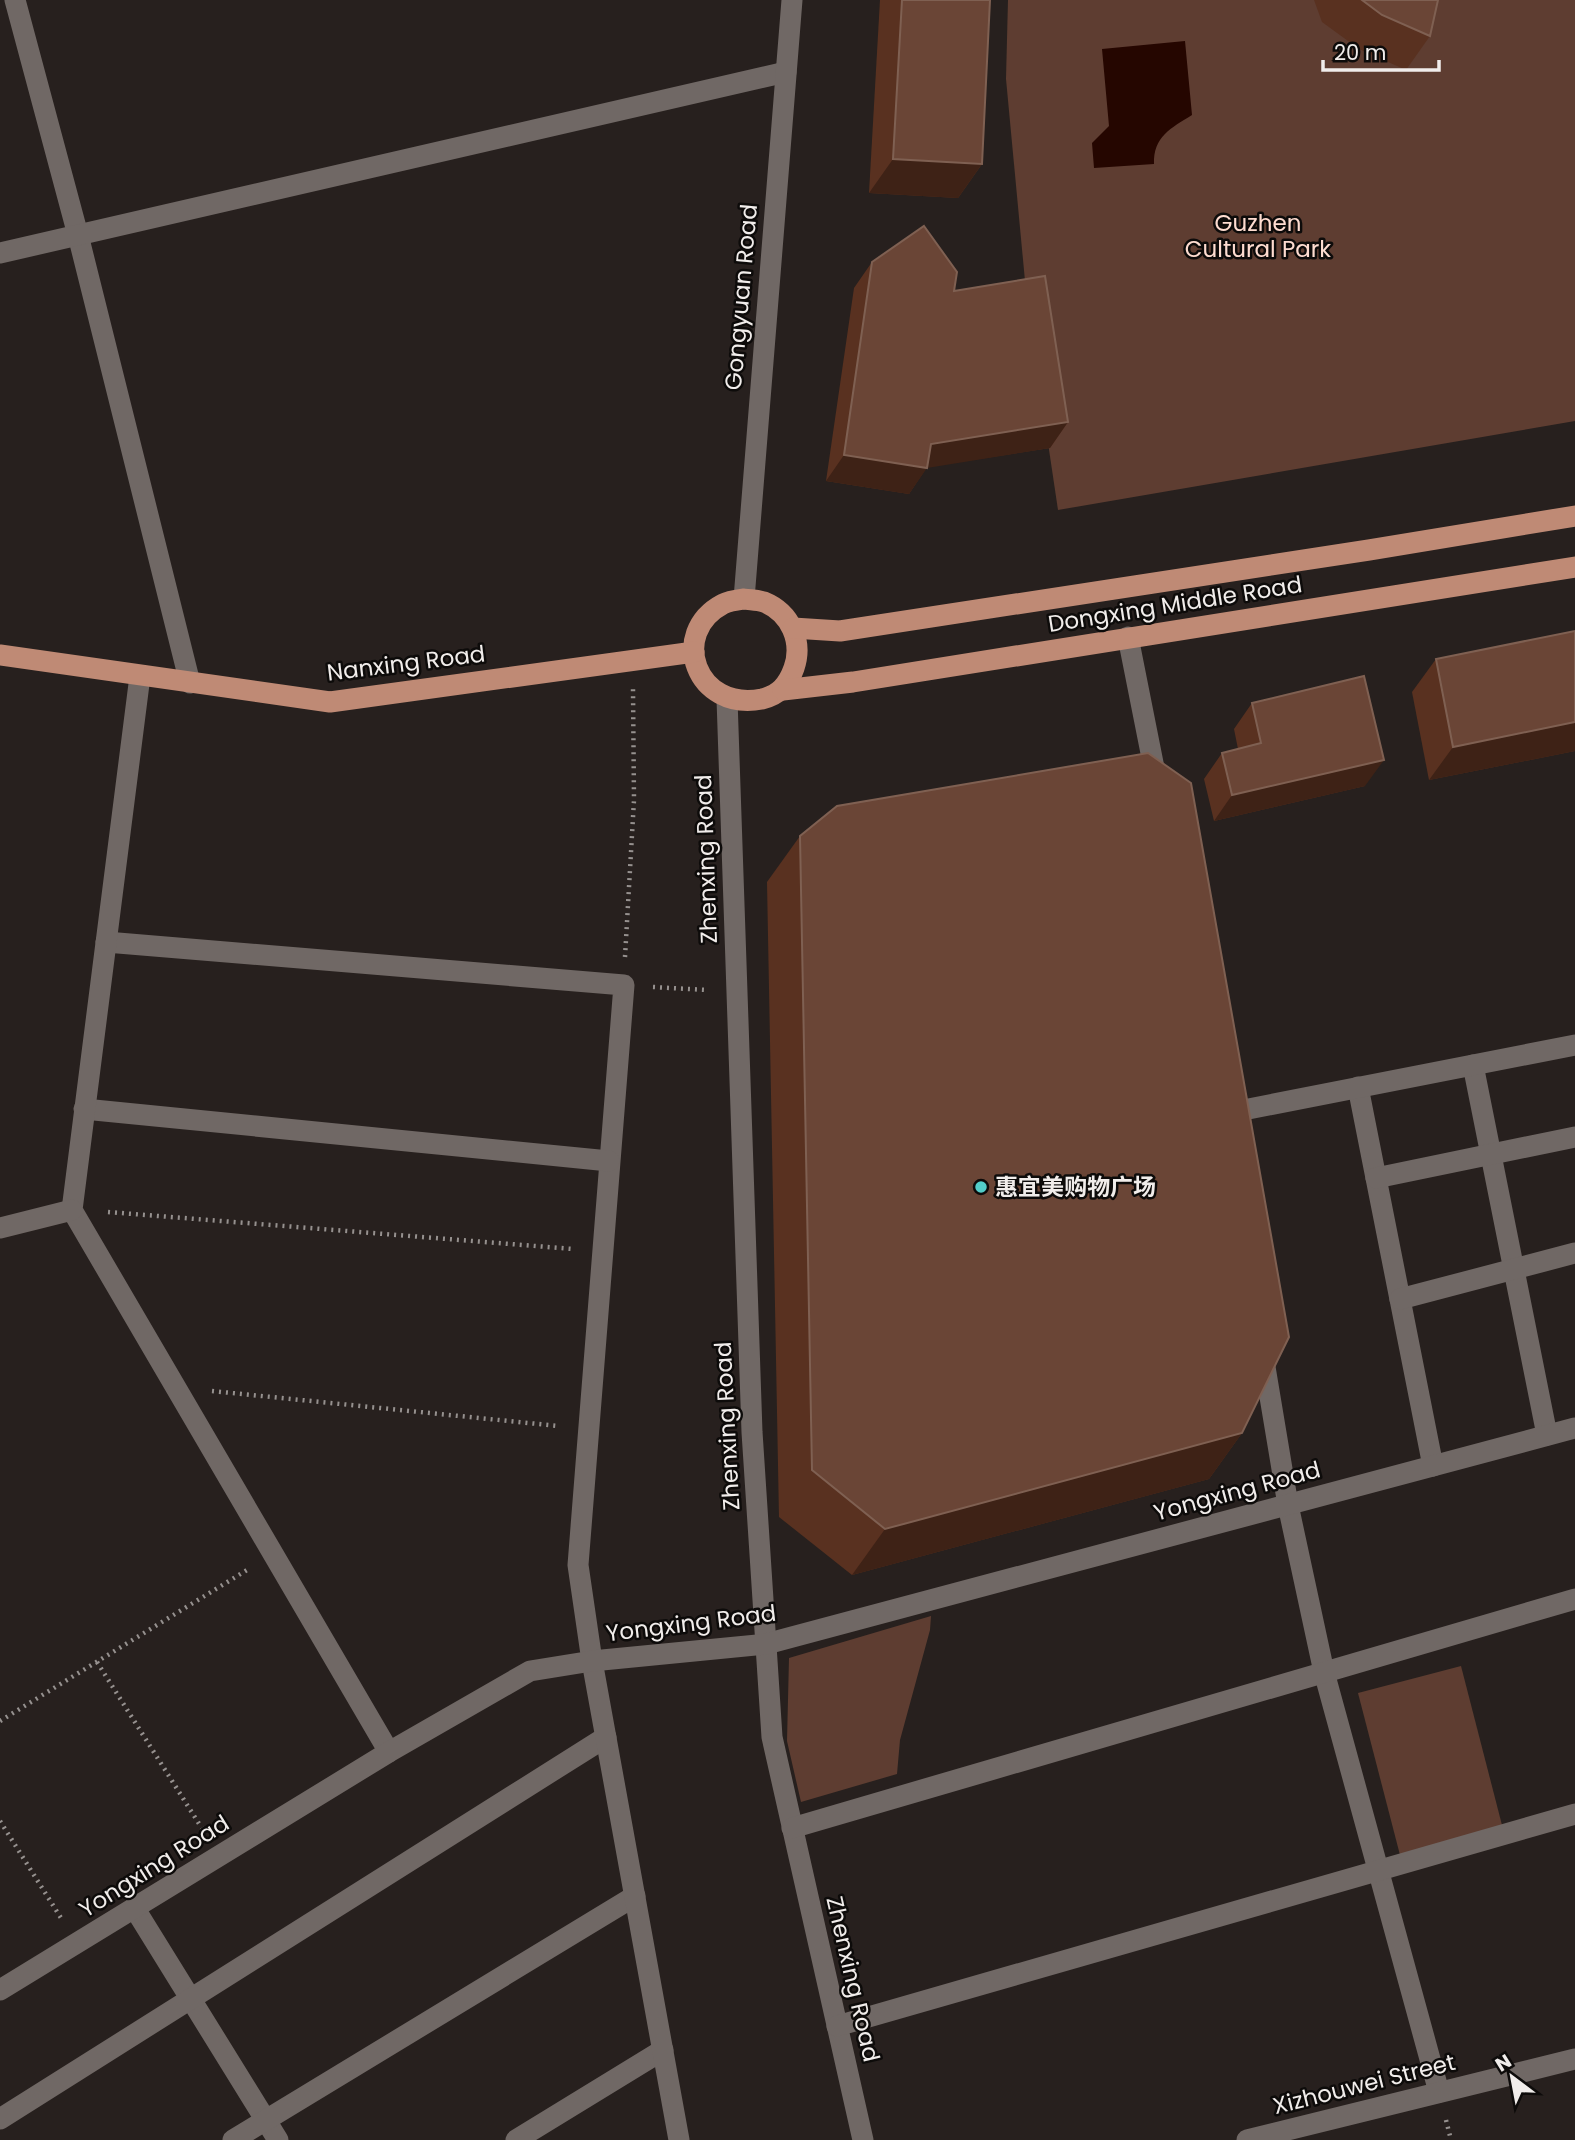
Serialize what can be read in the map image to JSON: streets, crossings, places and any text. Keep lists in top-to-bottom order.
{
  "streets": {
    "main road": ["Dongxing Middle Road", "Nanxing Road"],
    "street": [
      "Gongyuan Road",
      "Zhenxing Road",
      "Yongxing Road",
      "Xizhouwei Street"
    ]
  },
  "crossings": [
    ["Gongyuan Road", "Dongxing Middle Road"],
    ["Gongyuan Road", "Nanxing Road"],
    ["Gongyuan Road", "Zhenxing Road"],
    ["Dongxing Middle Road", "Nanxing Road"],
    ["Dongxing Middle Road", "Zhenxing Road"],
    ["Nanxing Road", "Zhenxing Road"],
    ["Zhenxing Road", "Yongxing Road"]
  ],
  "parks": ["Guzhen Cultural Park"],
  "places": ["惠宜美购物广场"],
  "scale_bar": "20 m",
  "north": "top left"
}
